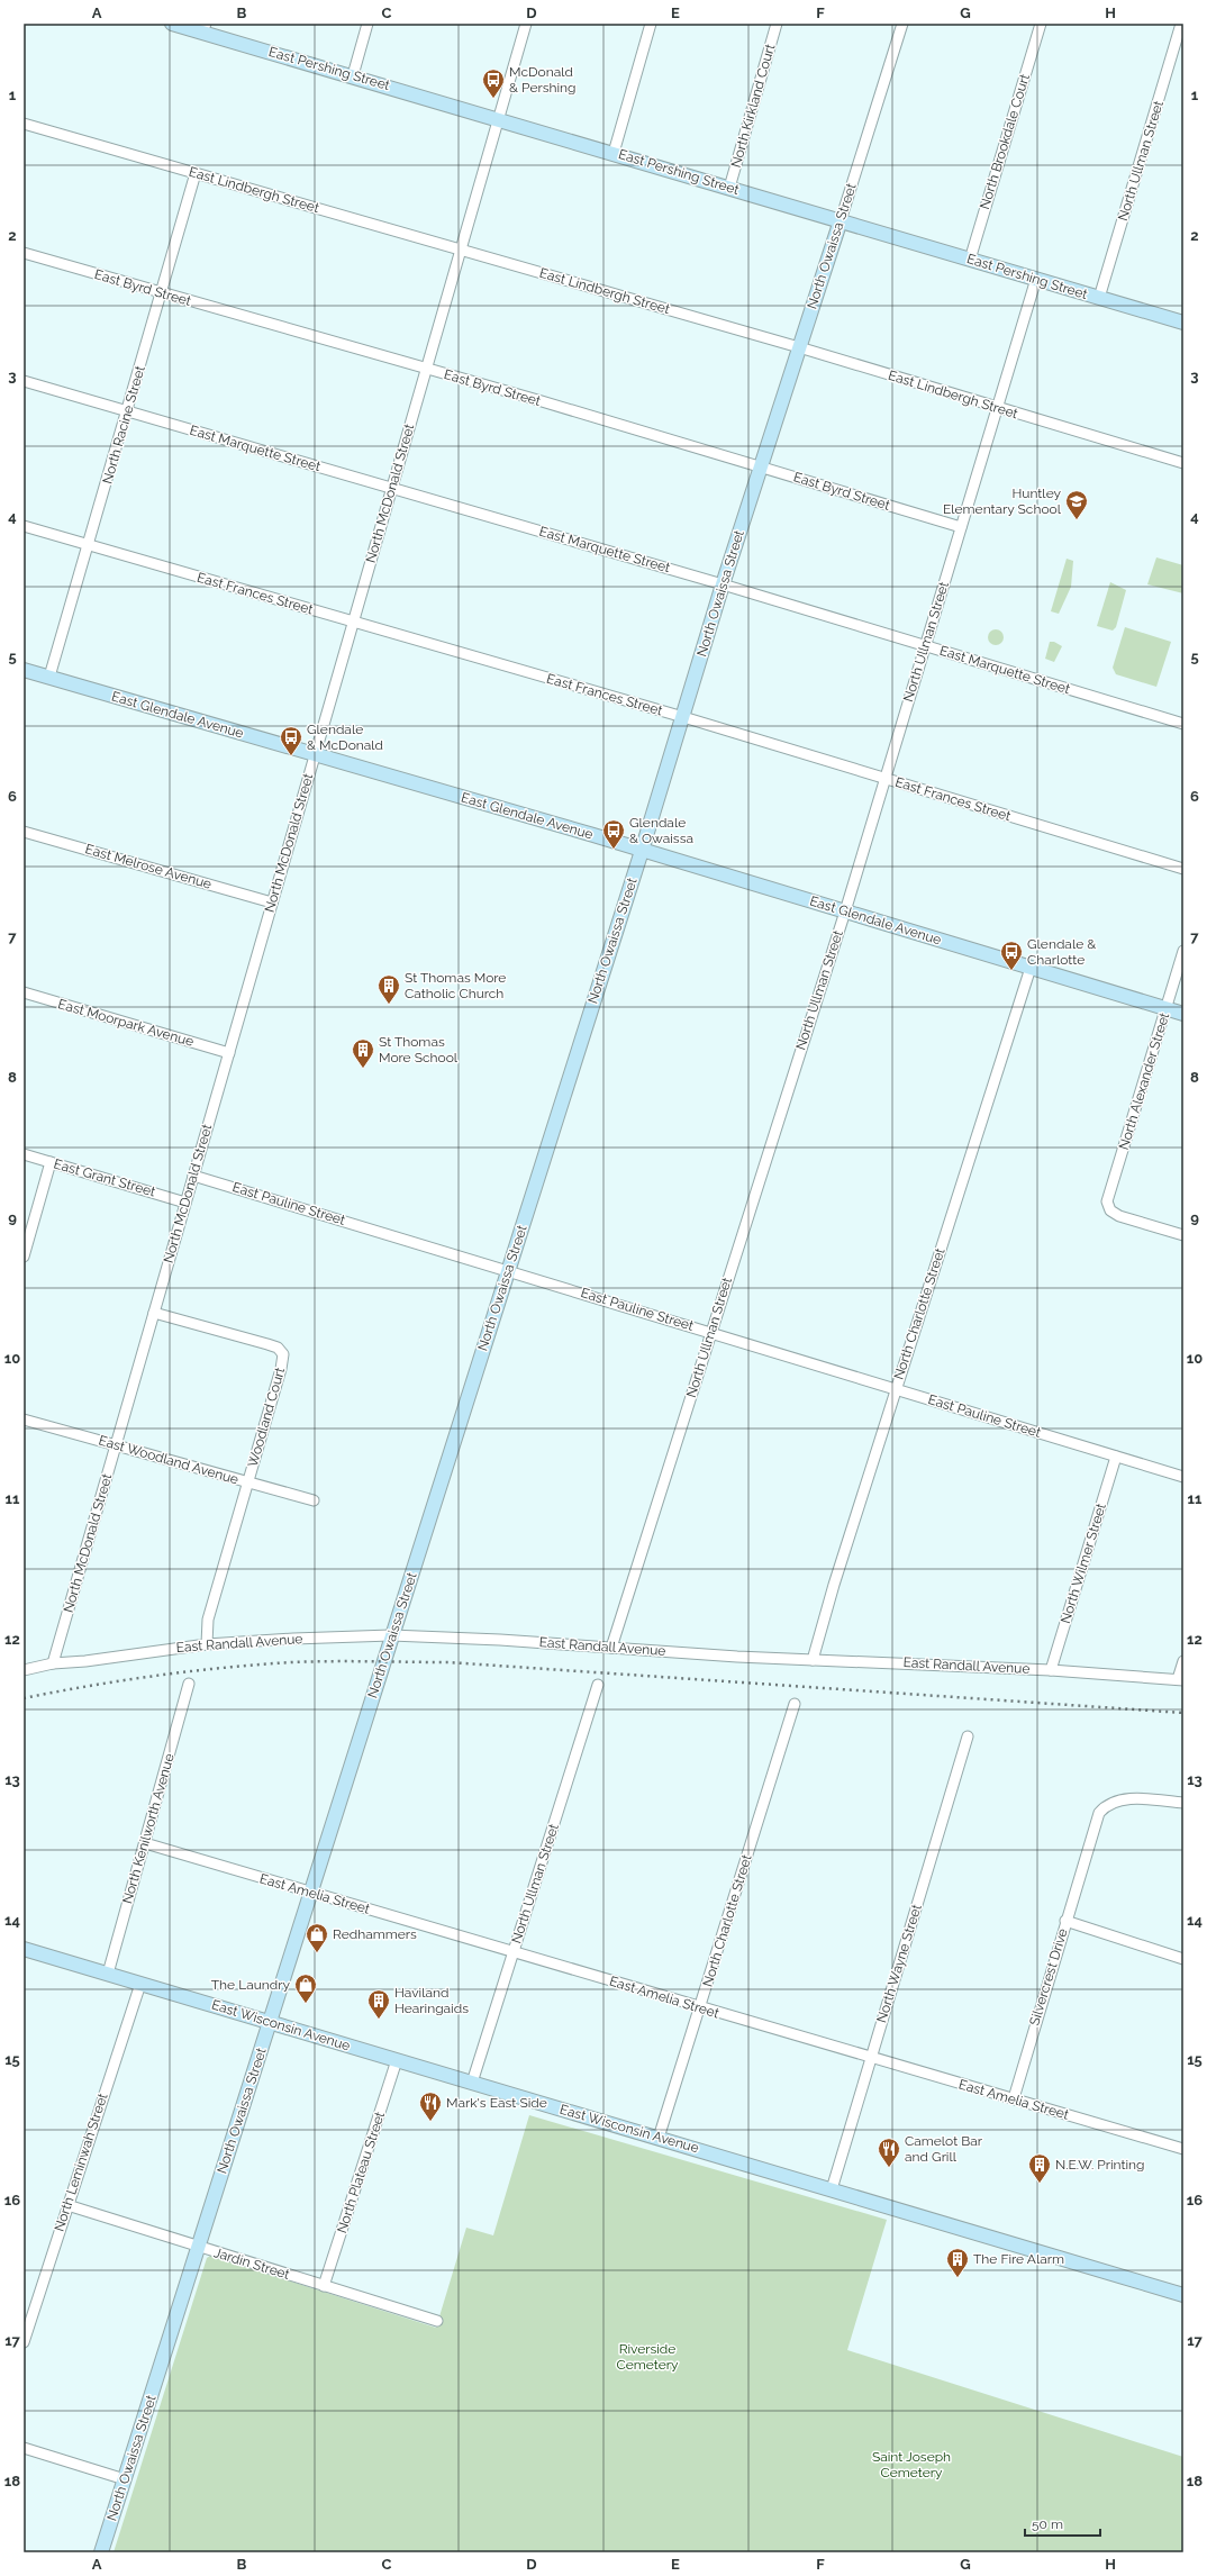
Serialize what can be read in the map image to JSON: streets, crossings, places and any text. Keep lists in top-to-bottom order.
{
  "streets": {
    "street": [
      "East Pershing Street",
      "North Kirkland Court",
      "North Brookdale Court",
      "North Ullman Street",
      "East Lindbergh Street",
      "North Owaissa Street",
      "East Byrd Street",
      "North Racine Street",
      "East Marquette Street",
      "North McDonald Street",
      "East Frances Street",
      "East Glendale Avenue",
      "East Melrose Avenue",
      "East Moorpark Avenue",
      "North Alexander Street",
      "East Grant Street",
      "East Pauline Street",
      "North Charlotte Street",
      "Woodland Court",
      "East Woodland Avenue",
      "North Wilmer Street",
      "East Randall Avenue",
      "North Kenilworth Avenue",
      "East Amelia Street",
      "North Wayne Street",
      "Silvercrest Drive",
      "East Wisconsin Avenue",
      "North Leminwah Street",
      "North Plateau Street",
      "Jardin Street"
    ]
  },
  "crossings": [
    ["East Pershing Street", "North Kirkland Court"],
    ["East Pershing Street", "North Brookdale Court"],
    ["East Pershing Street", "North Ullman Street"],
    ["East Pershing Street", "North Owaissa Street"],
    ["East Pershing Street", "North McDonald Street"],
    ["North Ullman Street", "East Lindbergh Street"],
    ["North Ullman Street", "East Byrd Street"],
    ["North Ullman Street", "East Marquette Street"],
    ["North Ullman Street", "East Frances Street"],
    ["North Ullman Street", "East Glendale Avenue"],
    ["North Ullman Street", "East Pauline Street"],
    ["North Ullman Street", "East Randall Avenue"],
    ["North Ullman Street", "East Amelia Street"],
    ["North Ullman Street", "East Wisconsin Avenue"],
    ["East Lindbergh Street", "North Owaissa Street"],
    ["East Lindbergh Street", "North Racine Street"],
    ["East Lindbergh Street", "North McDonald Street"],
    ["North Owaissa Street", "East Byrd Street"],
    ["North Owaissa Street", "East Marquette Street"],
    ["North Owaissa Street", "East Frances Street"],
    ["North Owaissa Street", "East Glendale Avenue"],
    ["North Owaissa Street", "East Pauline Street"],
    ["North Owaissa Street", "East Randall Avenue"],
    ["North Owaissa Street", "East Amelia Street"],
    ["North Owaissa Street", "East Wisconsin Avenue"],
    ["North Owaissa Street", "Jardin Street"],
    ["East Byrd Street", "North Racine Street"],
    ["East Byrd Street", "North McDonald Street"],
    ["North Racine Street", "East Marquette Street"],
    ["North Racine Street", "East Frances Street"],
    ["North Racine Street", "East Glendale Avenue"],
    ["East Marquette Street", "North McDonald Street"],
    ["North McDonald Street", "East Frances Street"],
    ["North McDonald Street", "East Glendale Avenue"],
    ["North McDonald Street", "East Melrose Avenue"],
    ["North McDonald Street", "East Moorpark Avenue"],
    ["North McDonald Street", "East Grant Street"],
    ["North McDonald Street", "East Pauline Street"],
    ["North McDonald Street", "Woodland Court"],
    ["North McDonald Street", "East Woodland Avenue"],
    ["North McDonald Street", "East Randall Avenue"],
    ["East Glendale Avenue", "North Alexander Street"],
    ["East Glendale Avenue", "North Charlotte Street"],
    ["East Pauline Street", "North Charlotte Street"],
    ["East Pauline Street", "North Wilmer Street"],
    ["North Charlotte Street", "East Randall Avenue"],
    ["North Charlotte Street", "East Amelia Street"],
    ["North Charlotte Street", "East Wisconsin Avenue"],
    ["Woodland Court", "East Woodland Avenue"],
    ["North Wilmer Street", "East Randall Avenue"],
    ["North Kenilworth Avenue", "East Amelia Street"],
    ["North Kenilworth Avenue", "East Wisconsin Avenue"],
    ["East Amelia Street", "North Wayne Street"],
    ["East Amelia Street", "Silvercrest Drive"],
    ["North Wayne Street", "East Wisconsin Avenue"],
    ["East Wisconsin Avenue", "North Leminwah Street"],
    ["East Wisconsin Avenue", "North Plateau Street"],
    ["North Leminwah Street", "Jardin Street"],
    ["North Plateau Street", "Jardin Street"]
  ],
  "parks": ["Riverside Cemetery", "Saint Joseph Cemetery"],
  "places": {
    "bus stop": [
      "McDonald & Pershing",
      "Glendale & McDonald",
      "Glendale & Owaissa",
      "Glendale & Charlotte"
    ],
    "school or university": ["Huntley Elementary School"],
    "building": [
      "St Thomas More Catholic Church",
      "St Thomas More School",
      "Haviland Hearingaids",
      "N.E.W. Printing",
      "The Fire Alarm"
    ],
    "shop": ["Redhammers", "The Laundry"],
    "restaurant": ["Mark's East Side", "Camelot Bar and Grill"]
  },
  "scale_bar": "50 m",
  "grid": {
    "columns": [
      "A",
      "B",
      "C",
      "D",
      "E",
      "F",
      "G",
      "H"
    ],
    "rows": [
      "1",
      "2",
      "3",
      "4",
      "5",
      "6",
      "7",
      "8",
      "9",
      "10",
      "11",
      "12",
      "13",
      "14",
      "15",
      "16",
      "17",
      "18"
    ]
  }
}
